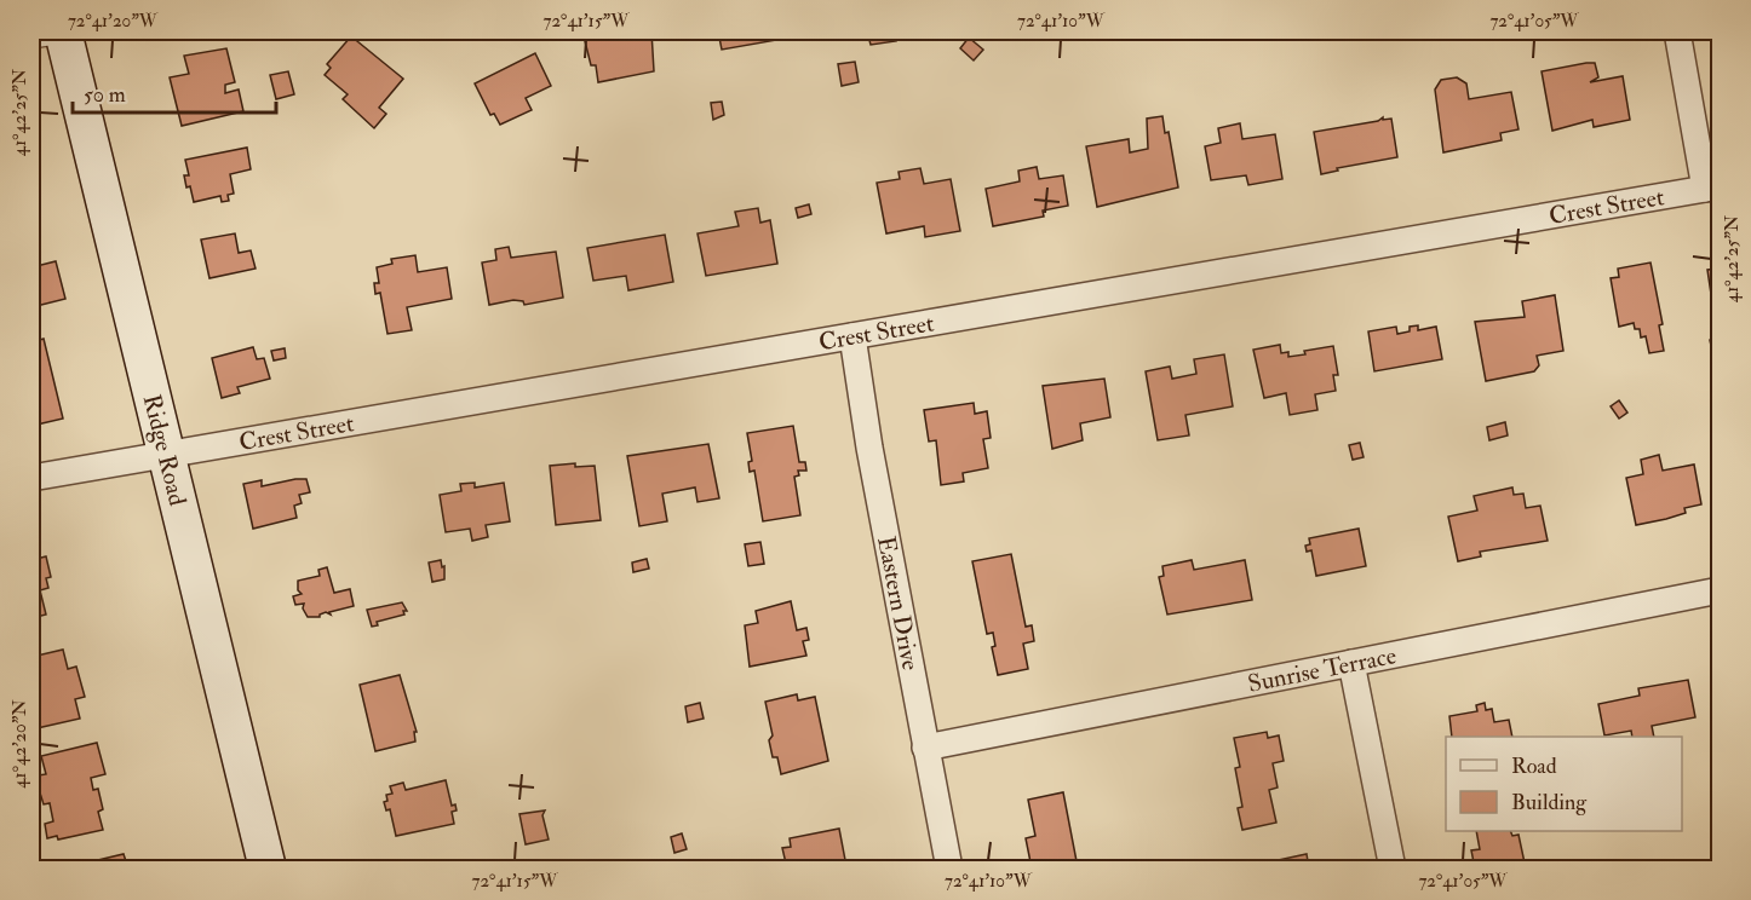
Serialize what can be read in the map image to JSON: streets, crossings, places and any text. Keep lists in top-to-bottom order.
{
  "streets": {
    "street": [
      "Crest Street",
      "Ridge Road",
      "Eastern Drive",
      "Sunrise Terrace"
    ]
  },
  "crossings": [
    ["Crest Street", "Ridge Road"],
    ["Crest Street", "Eastern Drive"],
    ["Eastern Drive", "Sunrise Terrace"]
  ],
  "legend": ["Road", "Building"],
  "scale_bar": "50 m",
  "coordinates": [
    "72°41'20\"W",
    "72°41'15\"W",
    "72°41'10\"W",
    "72°41'05\"W",
    "41°42'25\"N",
    "41°42'20\"N"
  ]
}
